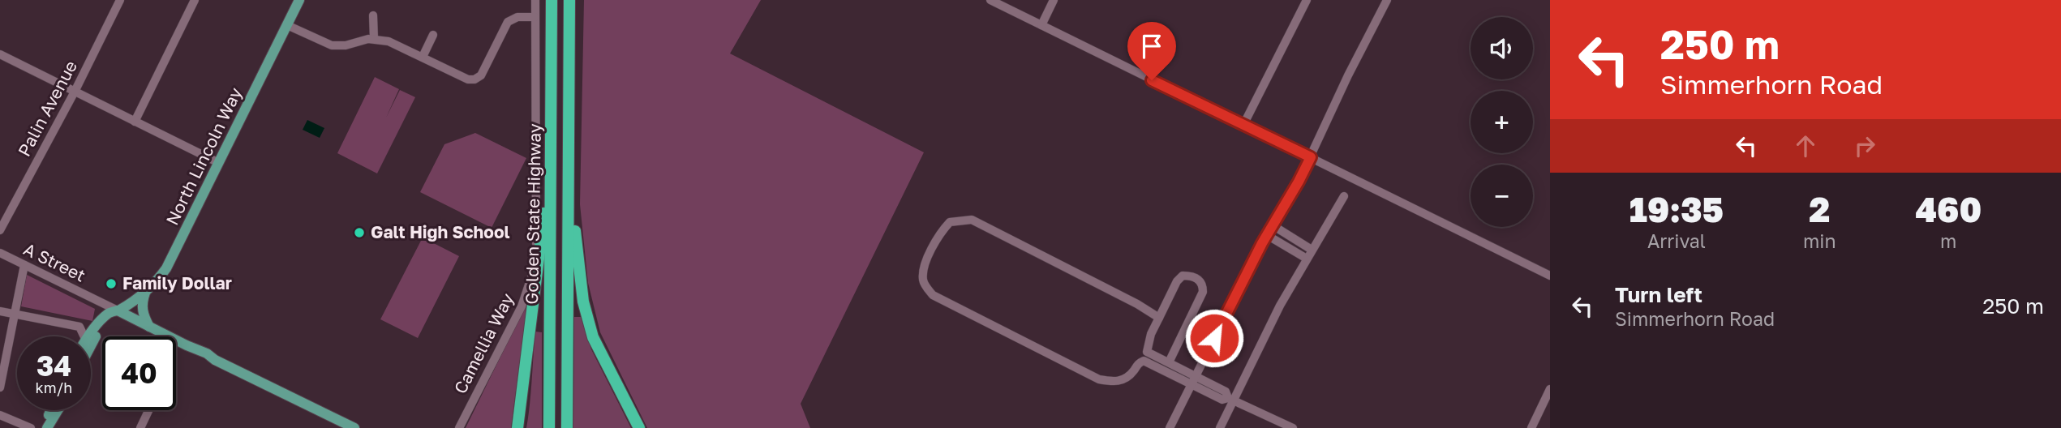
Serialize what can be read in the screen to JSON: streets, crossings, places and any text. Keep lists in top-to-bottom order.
{
  "streets": {
    "highway": ["Golden State Highway"],
    "main road": ["North Lincoln Way", "A Street"],
    "street": ["Palin Avenue", "Camellia Way"]
  },
  "crossings": [
    ["North Lincoln Way", "A Street"]
  ],
  "places": ["Galt High School", "Family Dollar"],
  "page": {
    "turn": ["250 m", "Simmerhorn Road"],
    "map_buttons": ["+", "−"],
    "eta": [
      "19:35",
      "Arrival",
      "2",
      "min",
      "460",
      "m"
    ],
    "list": [
      {
        "name": "Turn left",
        "note": "Simmerhorn Road",
        "value": "250 m"
      }
    ],
    "speed": "34 km/h",
    "limit": "40"
  }
}
